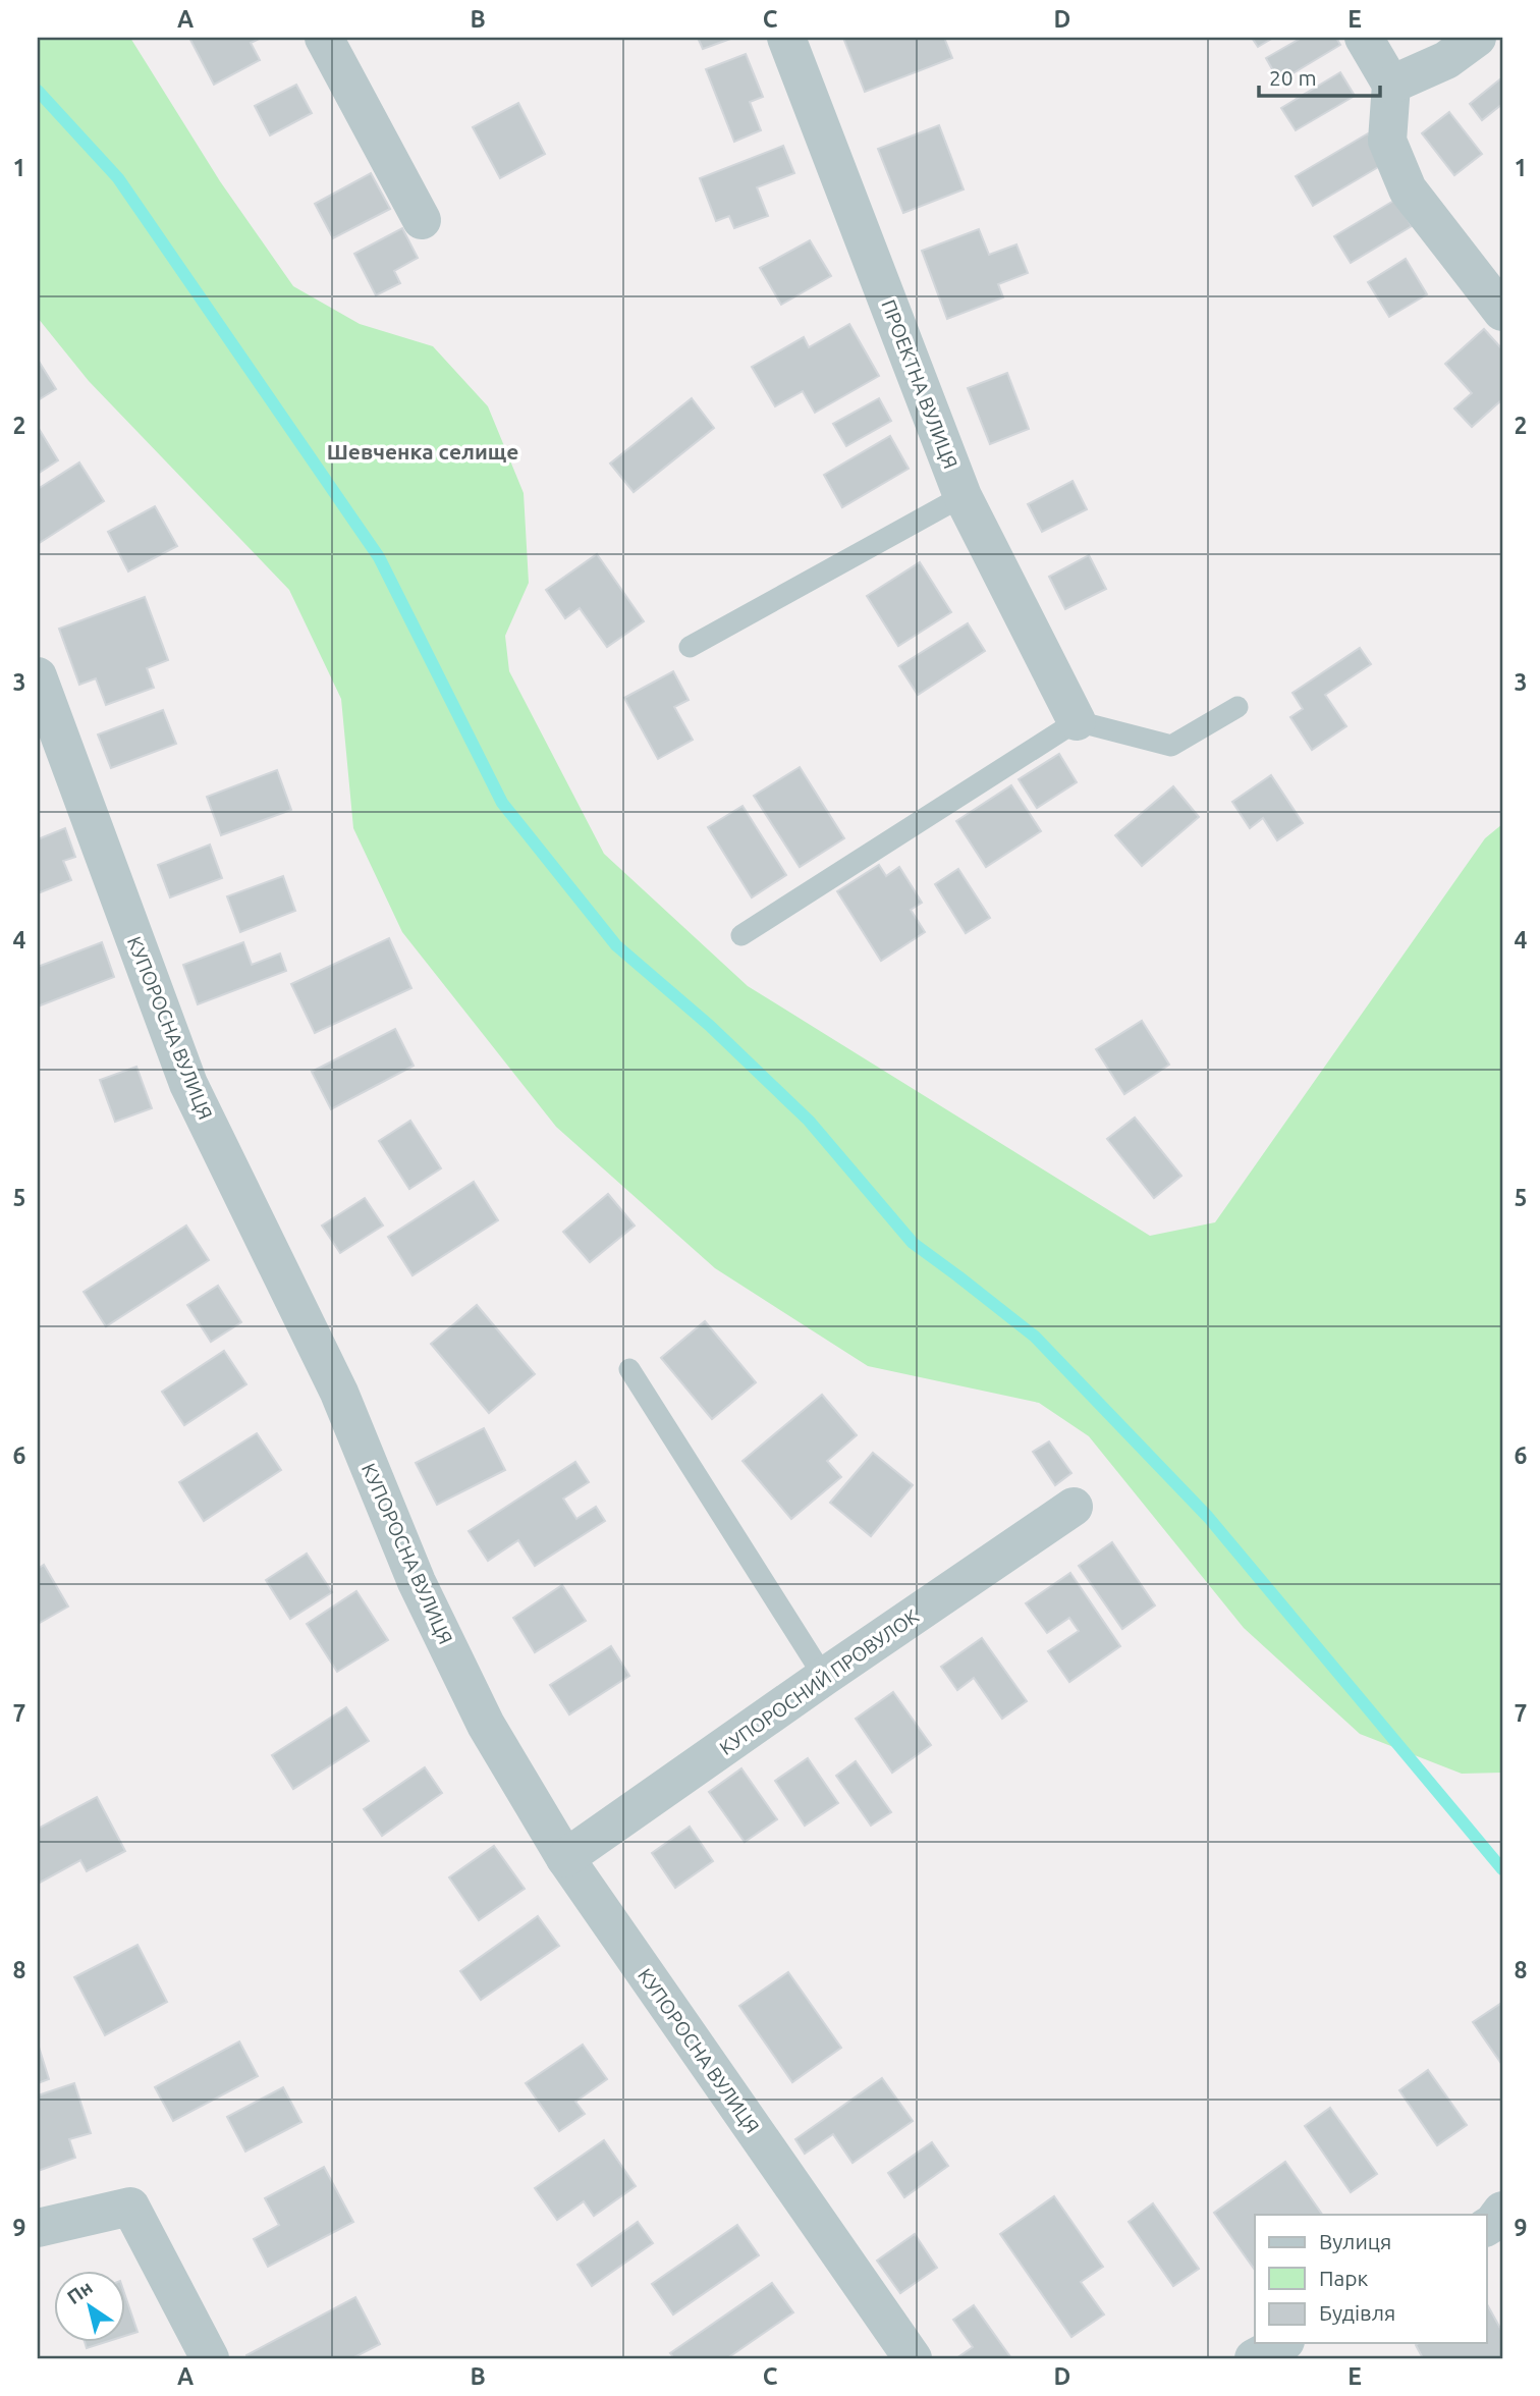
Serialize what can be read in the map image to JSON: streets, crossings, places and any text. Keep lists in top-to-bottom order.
{
  "streets": {
    "street": ["ПРОЕКТНА ВУЛИЦЯ", "КУПОРОСНА ВУЛИЦЯ", "КУПОРОСНИЙ ПРОВУЛОК"]
  },
  "crossings": [
    ["КУПОРОСНА ВУЛИЦЯ", "КУПОРОСНИЙ ПРОВУЛОК"]
  ],
  "districts": ["Шевченка селище"],
  "legend": ["Вулиця", "Парк", "Будівля"],
  "scale_bar": "20 m",
  "north": "top left",
  "grid": {
    "columns": [
      "A",
      "B",
      "C",
      "D",
      "E"
    ],
    "rows": [
      "1",
      "2",
      "3",
      "4",
      "5",
      "6",
      "7",
      "8",
      "9"
    ]
  }
}
